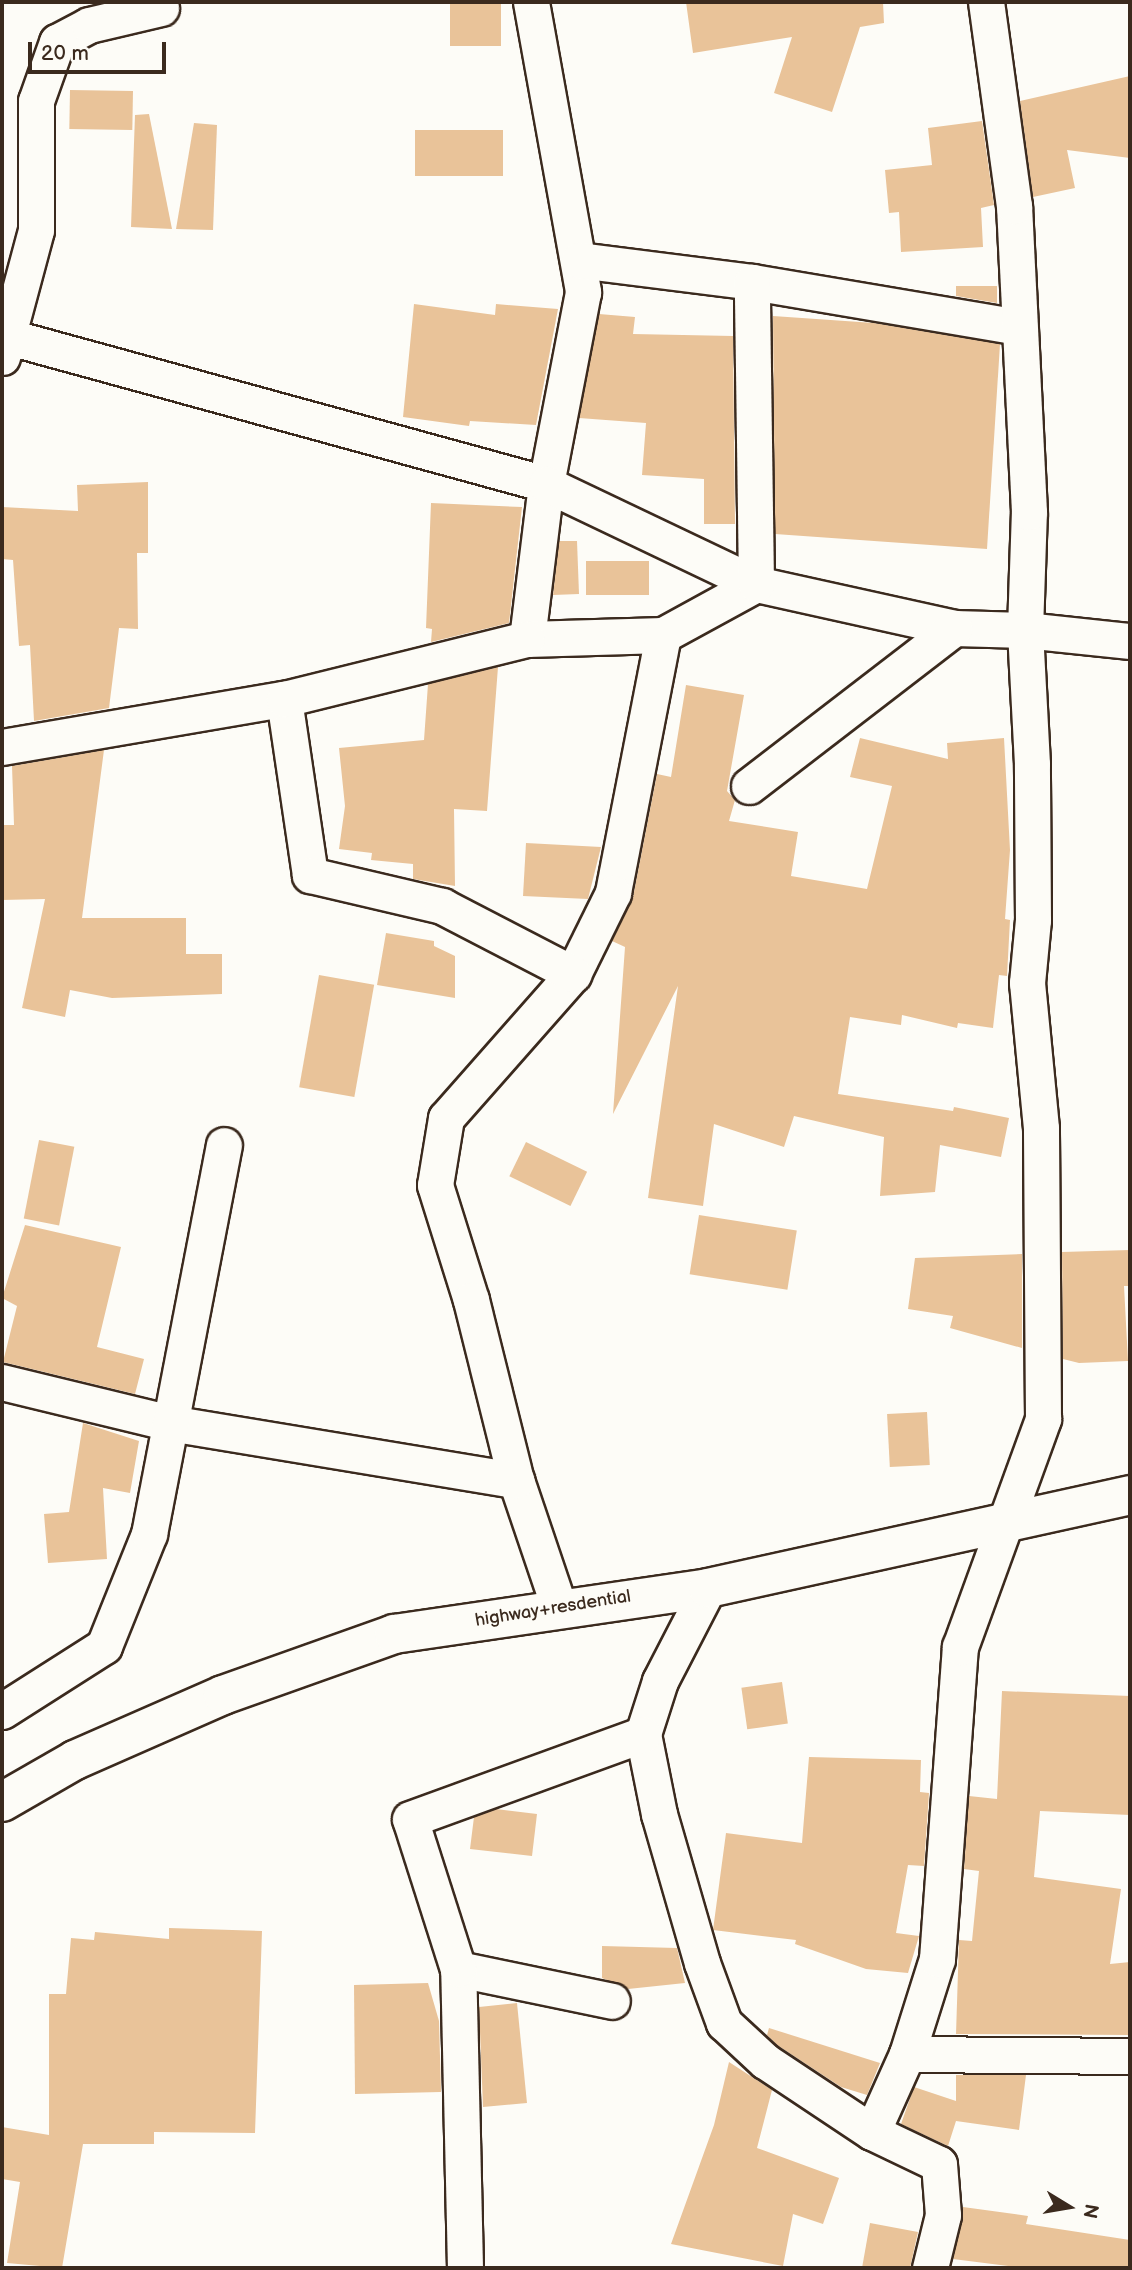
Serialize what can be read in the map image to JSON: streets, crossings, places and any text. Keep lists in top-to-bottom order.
{
  "streets": {
    "highway": ["highway+resdential"]
  },
  "scale_bar": "20 m",
  "north": "right"
}
